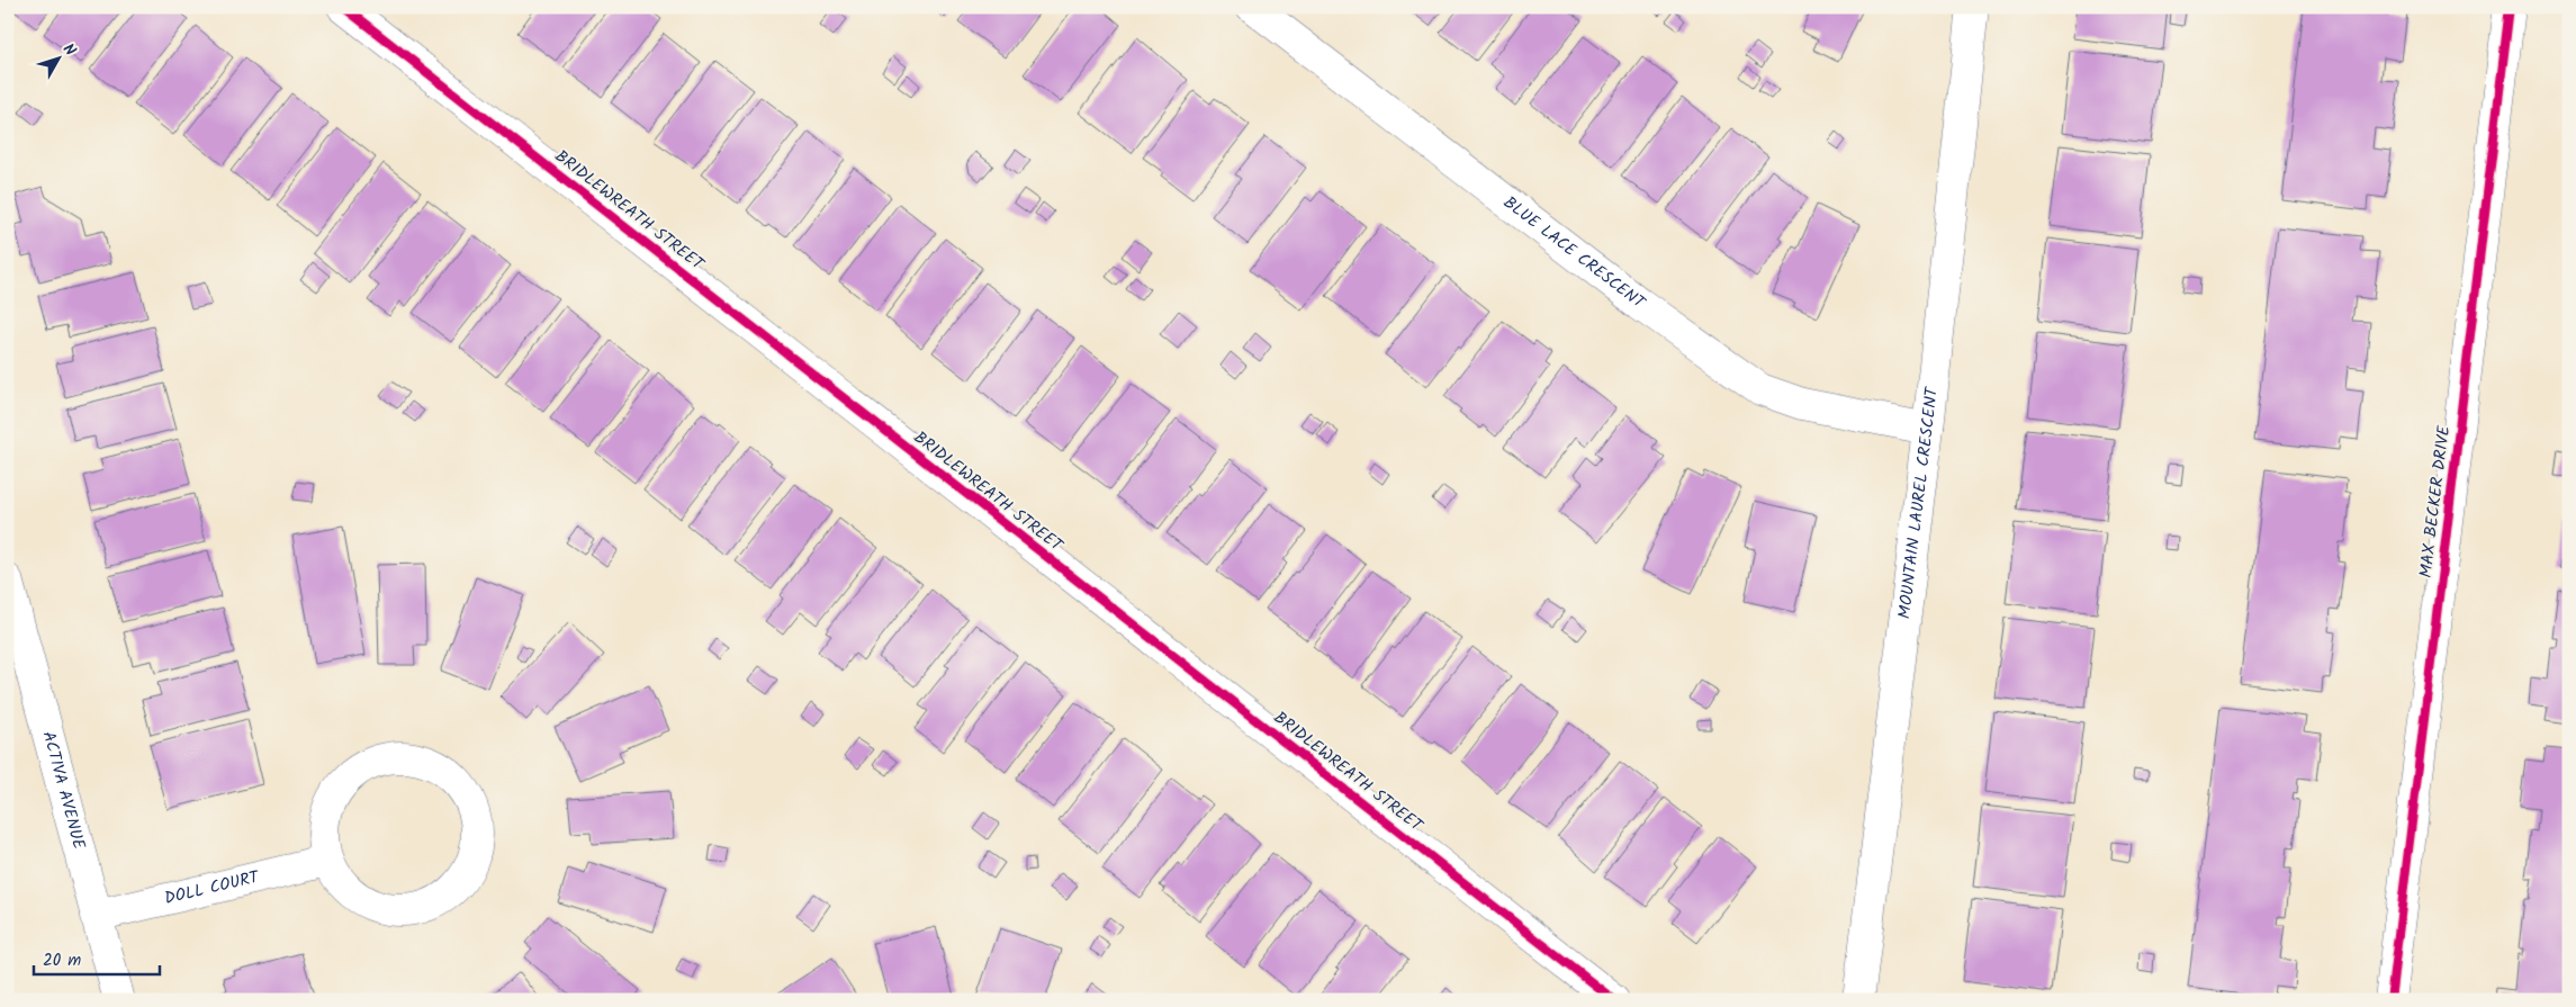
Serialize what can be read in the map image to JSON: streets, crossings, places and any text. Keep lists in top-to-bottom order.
{
  "streets": {
    "street": [
      "BRIDLEWREATH STREET",
      "BLUE LACE CRESCENT",
      "MAX BECKER DRIVE",
      "MOUNTAIN LAUREL CRESCENT",
      "ACTIVA AVENUE",
      "DOLL COURT"
    ]
  },
  "crossings": [
    ["BLUE LACE CRESCENT", "MOUNTAIN LAUREL CRESCENT"],
    ["ACTIVA AVENUE", "DOLL COURT"]
  ],
  "scale_bar": "20 m",
  "north": "top right"
}
